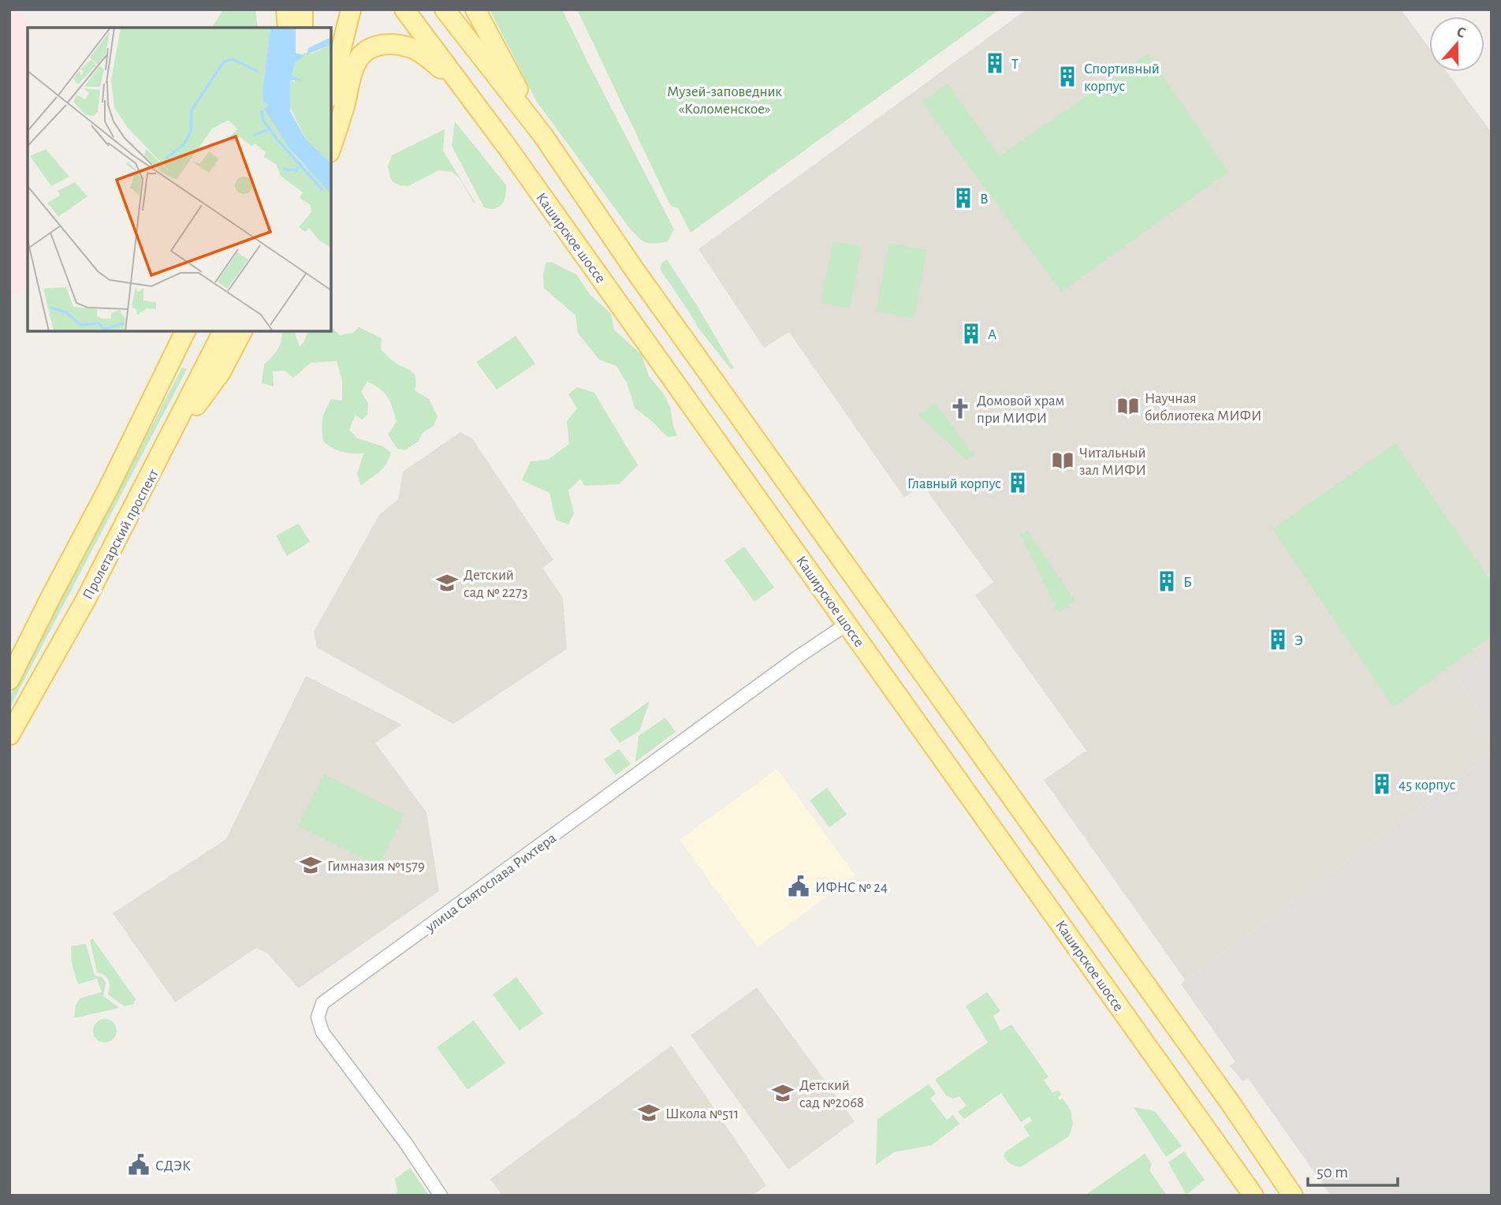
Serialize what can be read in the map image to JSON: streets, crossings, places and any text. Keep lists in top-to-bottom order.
{
  "streets": {
    "main road": ["Каширское шоссе", "Пролетарский проспект"],
    "street": ["улица Святослава Рихтера"]
  },
  "crossings": [
    ["Каширское шоссе", "улица Святослава Рихтера"]
  ],
  "parks": ["Музей-заповедник «Коломенское»"],
  "places": {
    "building": [
      "Т",
      "Спортивный корпус",
      "В",
      "А",
      "Главный корпус",
      "Б",
      "Э",
      "45 корпус"
    ],
    "library": ["Научная библиотека МИФИ", "Читальный зал МИФИ"],
    "church": ["Домовой храм при МИФИ"],
    "school or university": [
      "Детский сад № 2273",
      "Гимназия №1579",
      "Детский сад №2068",
      "Школа №511"
    ],
    "public building": ["ИФНС № 24", "СДЭК"]
  },
  "scale_bar": "50 m",
  "north": "top"
}
